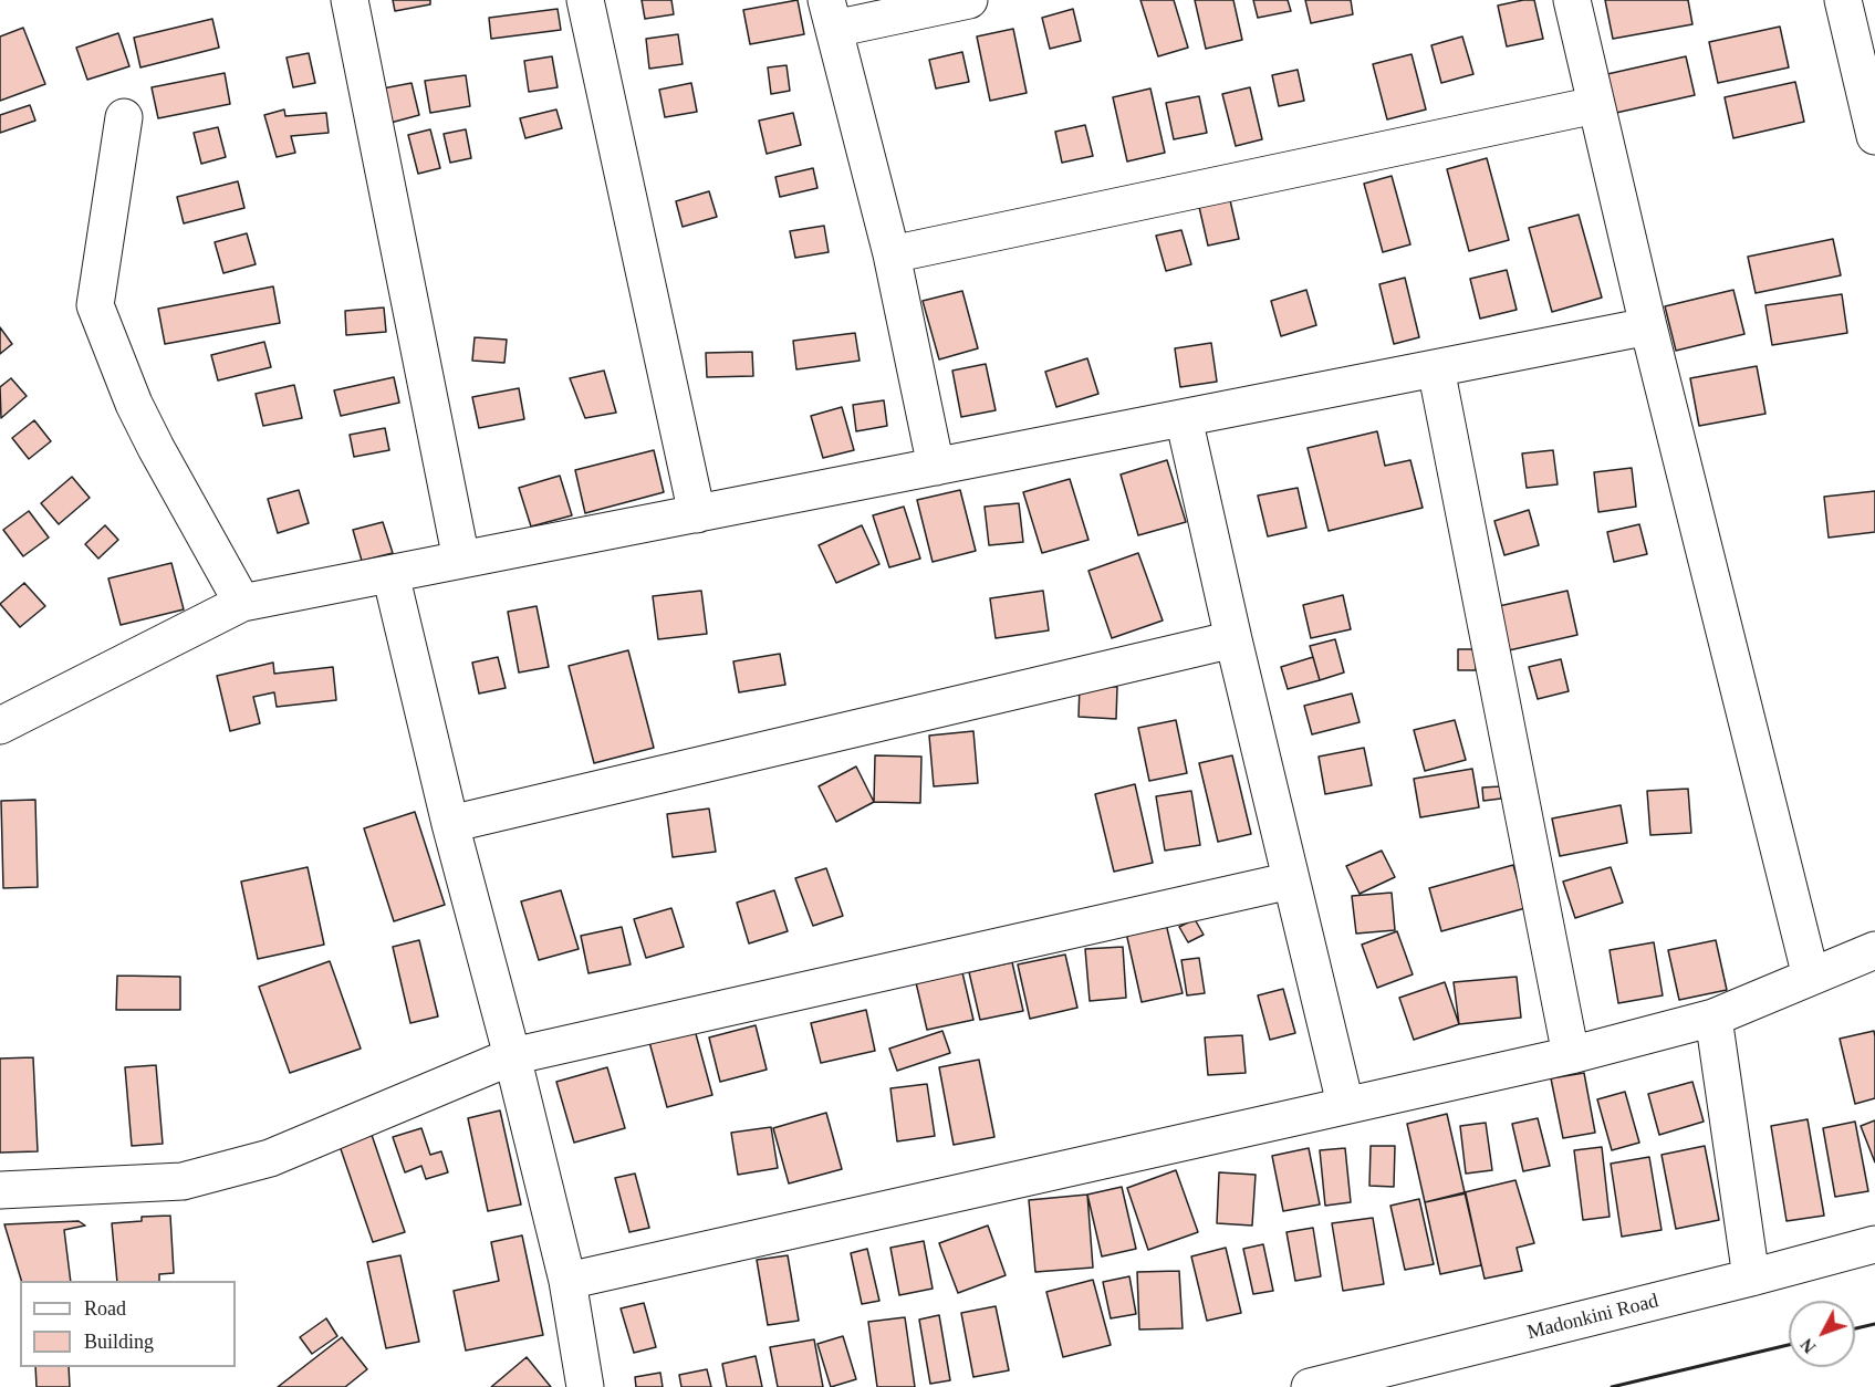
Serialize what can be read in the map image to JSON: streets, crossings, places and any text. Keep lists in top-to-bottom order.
{
  "streets": {
    "street": ["Madonkini Road"]
  },
  "legend": ["Road", "Building"],
  "north": "bottom left"
}
